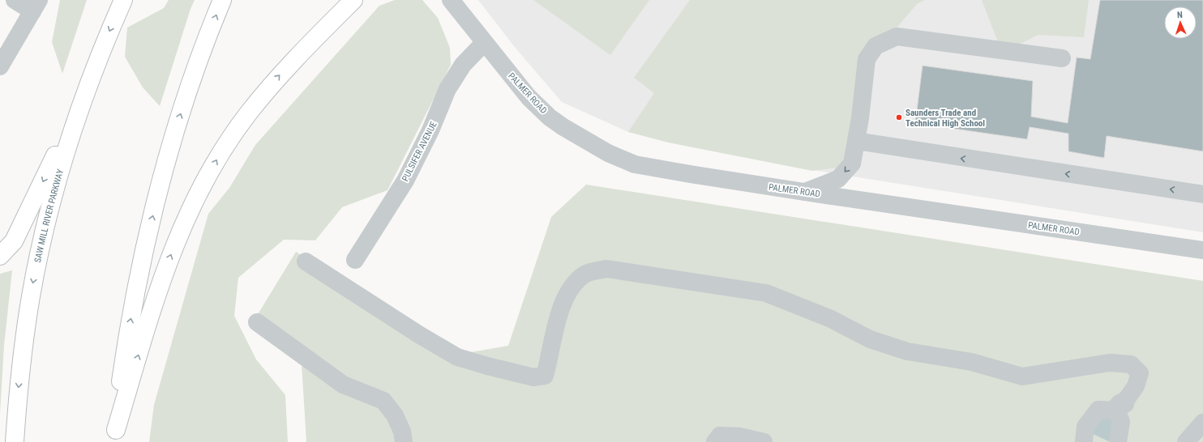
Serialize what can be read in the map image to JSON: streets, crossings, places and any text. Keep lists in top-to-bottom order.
{
  "streets": {
    "highway": ["SAW MILL RIVER PARKWAY"],
    "street": ["PALMER ROAD", "PULSIFER AVENUE"]
  },
  "crossings": [
    ["PALMER ROAD", "PULSIFER AVENUE"]
  ],
  "places": ["Saunders Trade and Technical High School"],
  "north": "top"
}
